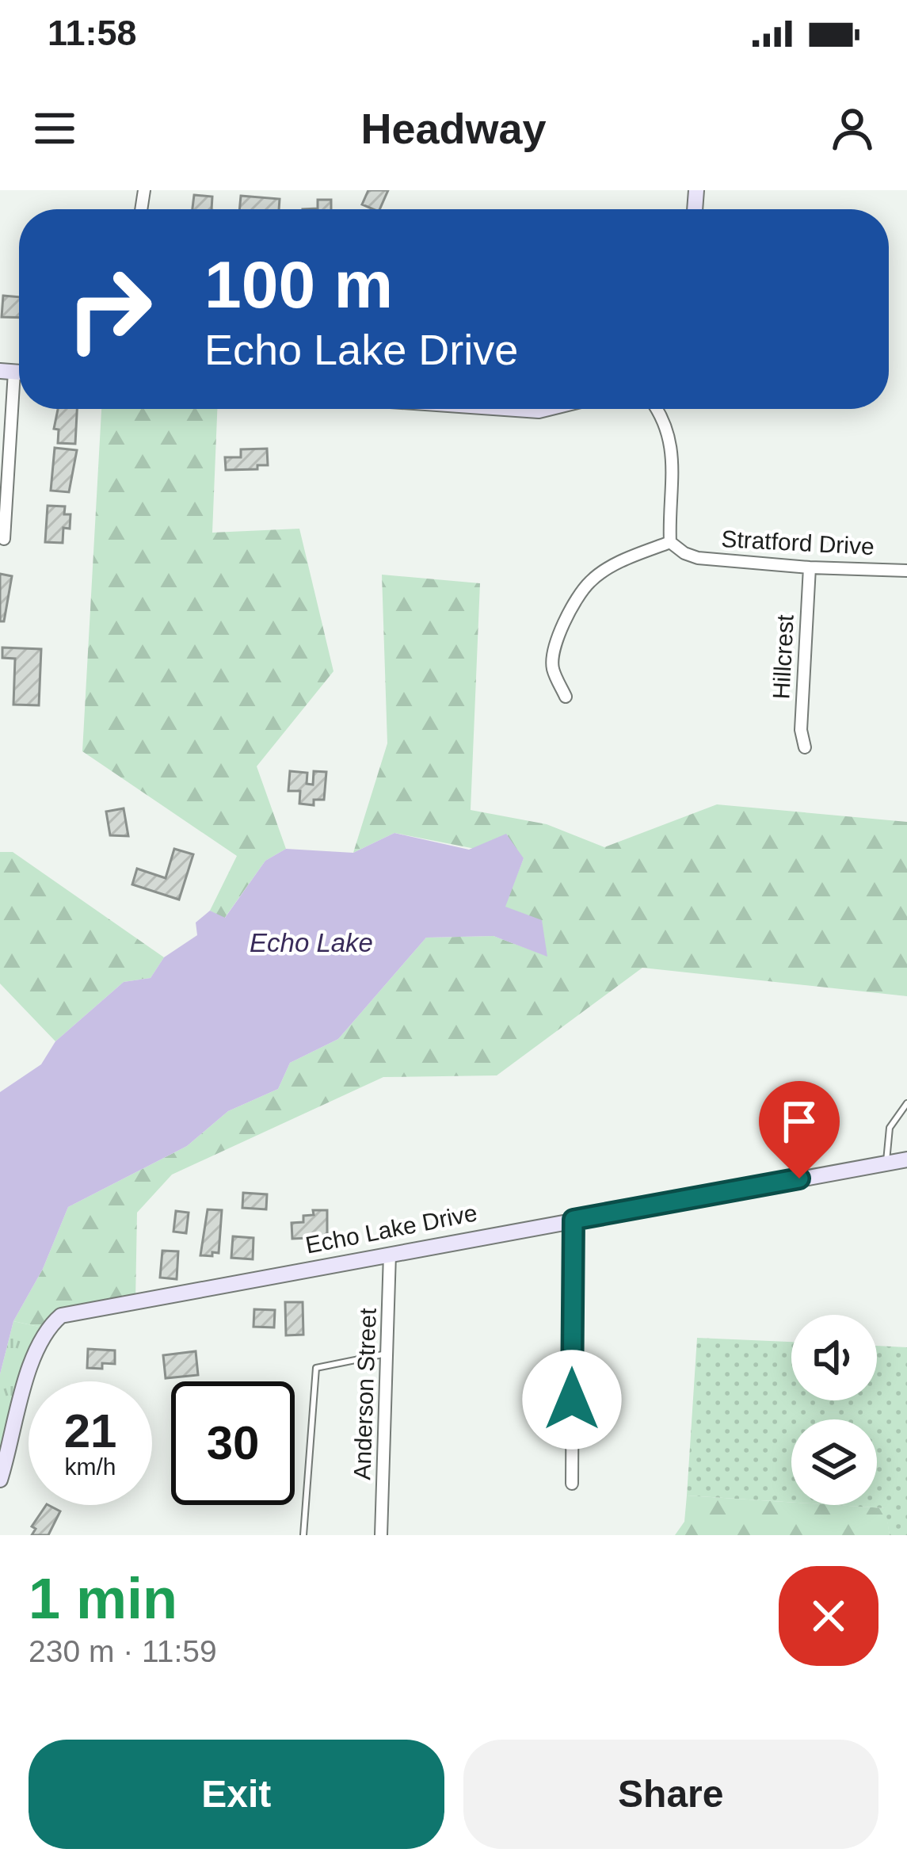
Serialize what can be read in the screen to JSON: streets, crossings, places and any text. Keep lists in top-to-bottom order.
{
  "streets": {
    "street": [
      "Stratford Drive",
      "Hillcrest",
      "Echo Lake Drive",
      "Anderson Street"
    ]
  },
  "crossings": [
    ["Stratford Drive", "Hillcrest"],
    ["Echo Lake Drive", "Anderson Street"]
  ],
  "water": ["Echo Lake"],
  "page": {
    "status": "11:58",
    "header": "Headway",
    "turn": ["100 m", "Echo Lake Drive"],
    "speed": "21 km/h",
    "limit": "30",
    "heading": ["1 min", "230 m · 11:59"],
    "buttons": ["Exit", "Share"]
  }
}
